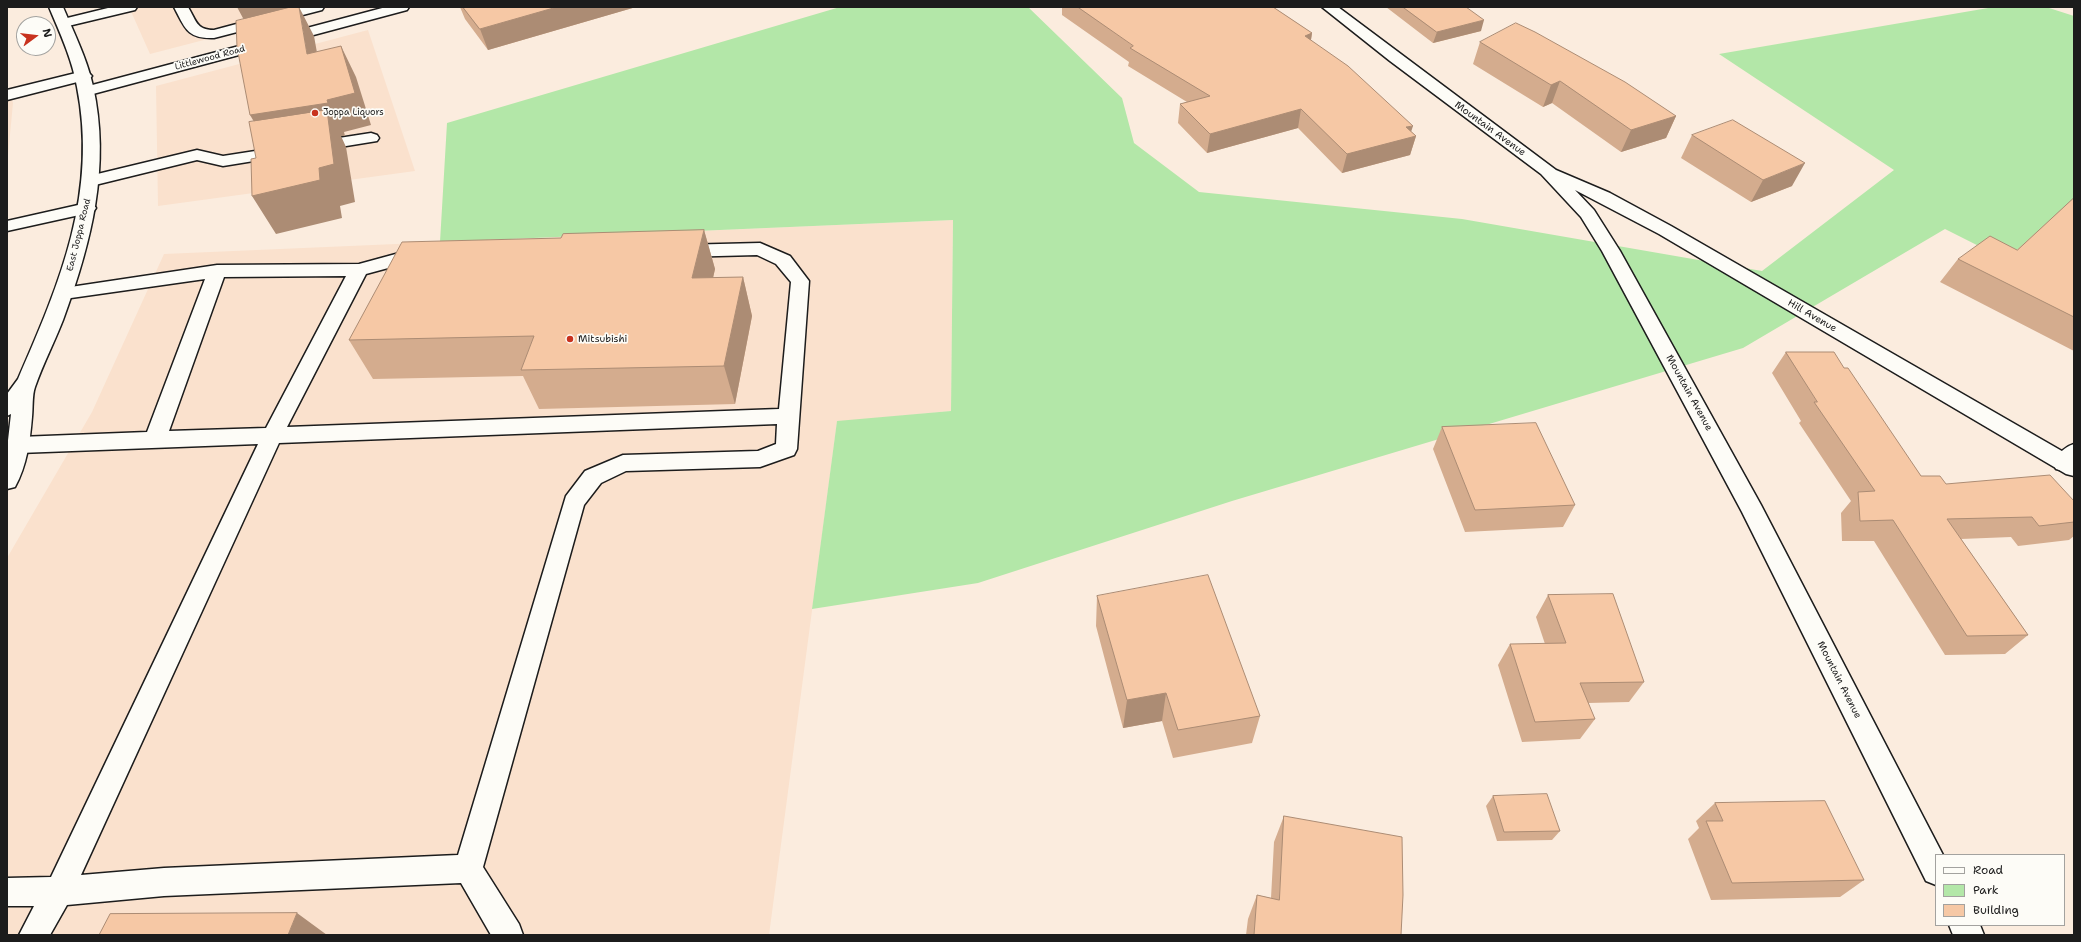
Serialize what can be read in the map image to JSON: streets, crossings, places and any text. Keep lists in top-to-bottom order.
{
  "streets": {
    "street": [
      "Littlewood Road",
      "Mountain Avenue",
      "East Joppa Road",
      "Hill Avenue"
    ]
  },
  "crossings": [
    ["Littlewood Road", "East Joppa Road"],
    ["Mountain Avenue", "Hill Avenue"]
  ],
  "places": ["Joppa Liquors", "Mitsubishi"],
  "legend": ["Road", "Park", "Building"],
  "north": "right"
}
